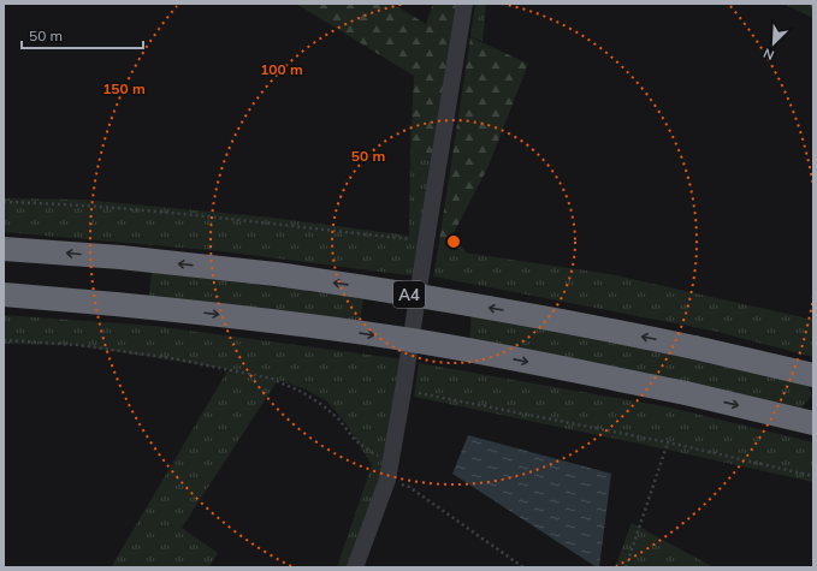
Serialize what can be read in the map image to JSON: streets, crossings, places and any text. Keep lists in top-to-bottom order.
{
  "streets": {
    "highway": ["A4"]
  },
  "scale_bar": "50 m",
  "north": "bottom left",
  "rings": ["100 m", "150 m", "50 m"]
}
